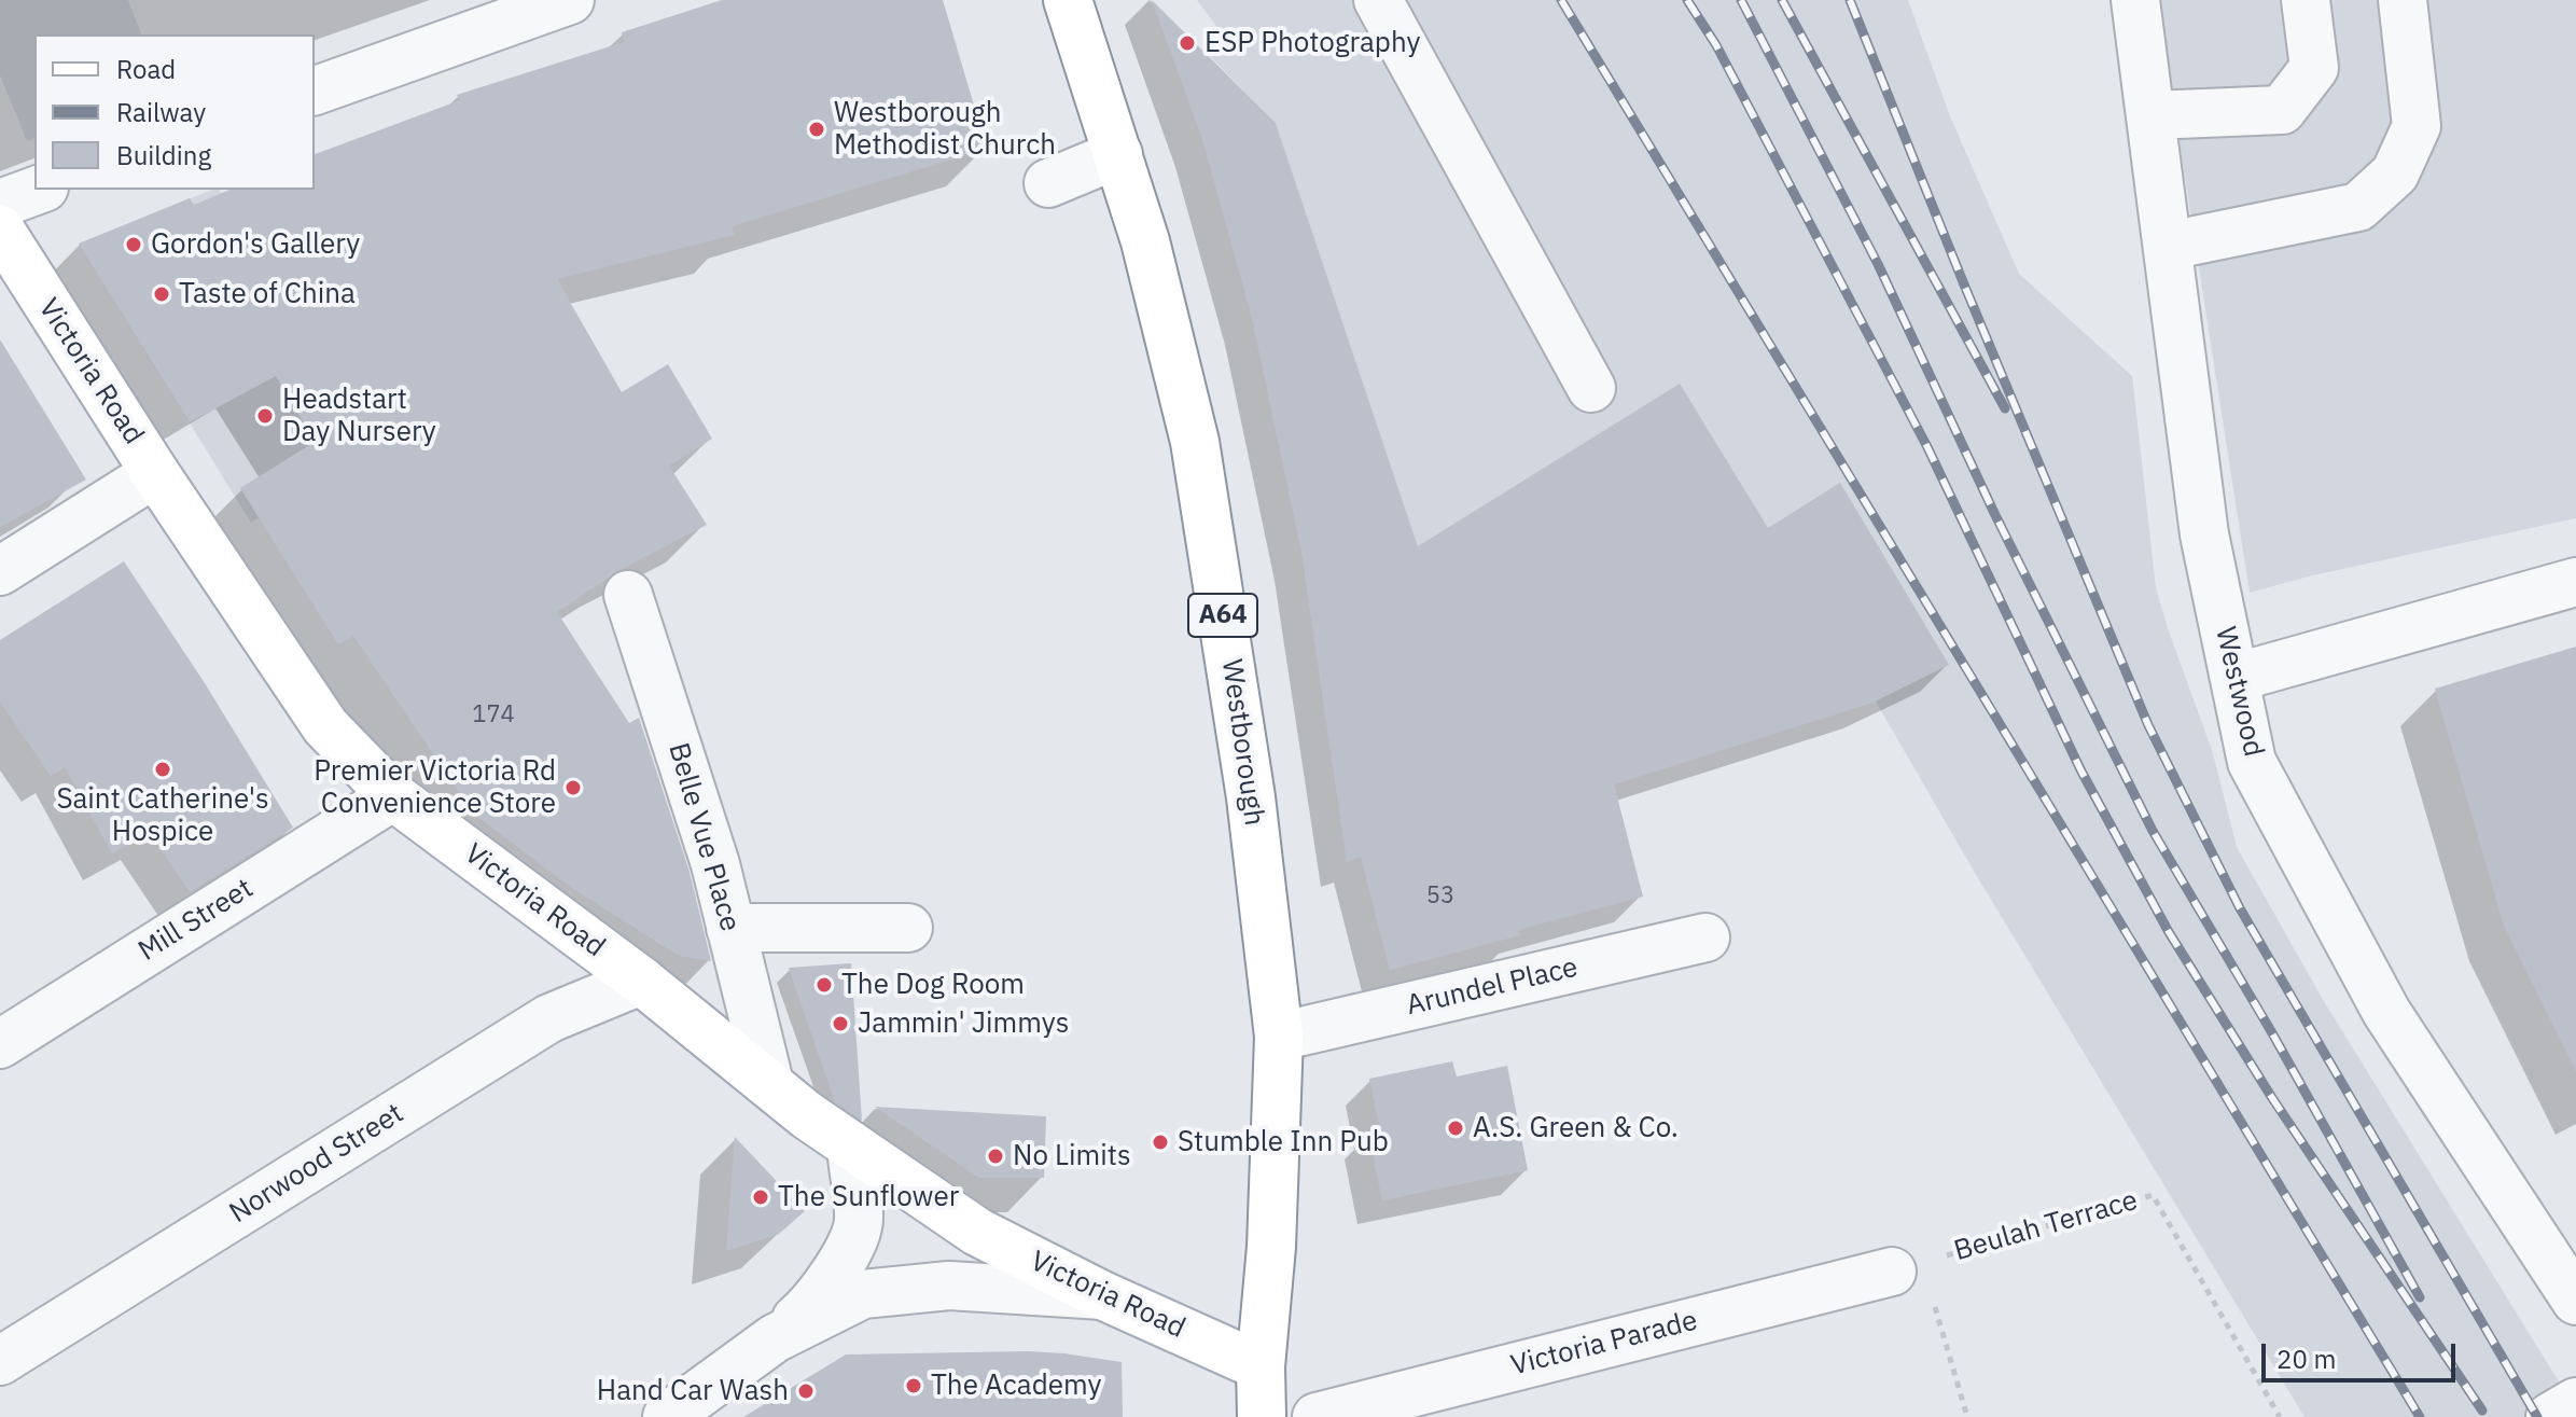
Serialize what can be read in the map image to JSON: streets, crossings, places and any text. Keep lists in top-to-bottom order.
{
  "streets": {
    "main road": ["Victoria Road", "A64", "Westborough"],
    "street": [
      "Westwood",
      "Belle Vue Place",
      "Mill Street",
      "Arundel Place",
      "Norwood Street",
      "Victoria Parade"
    ],
    "path": ["Beulah Terrace"]
  },
  "crossings": [
    ["Victoria Road", "A64"],
    ["Victoria Road", "Westborough"],
    ["Victoria Road", "Belle Vue Place"],
    ["Victoria Road", "Mill Street"],
    ["Victoria Road", "Norwood Street"],
    ["A64", "Westborough"],
    ["Westborough", "Arundel Place"],
    ["Beulah Terrace", "Victoria Parade"]
  ],
  "places": [
    "ESP Photography",
    "Westborough Methodist Church",
    "Gordon's Gallery",
    "Taste of China",
    "Headstart Day Nursery",
    "Saint Catherine's Hospice",
    "Premier Victoria Rd Convenience Store",
    "The Dog Room",
    "Jammin' Jimmys",
    "A.S. Green & Co.",
    "Stumble Inn Pub",
    "No Limits",
    "The Sunflower",
    "The Academy",
    "Hand Car Wash"
  ],
  "house_numbers": ["174", "53"],
  "legend": ["Road", "Railway", "Building"],
  "scale_bar": "20 m"
}
